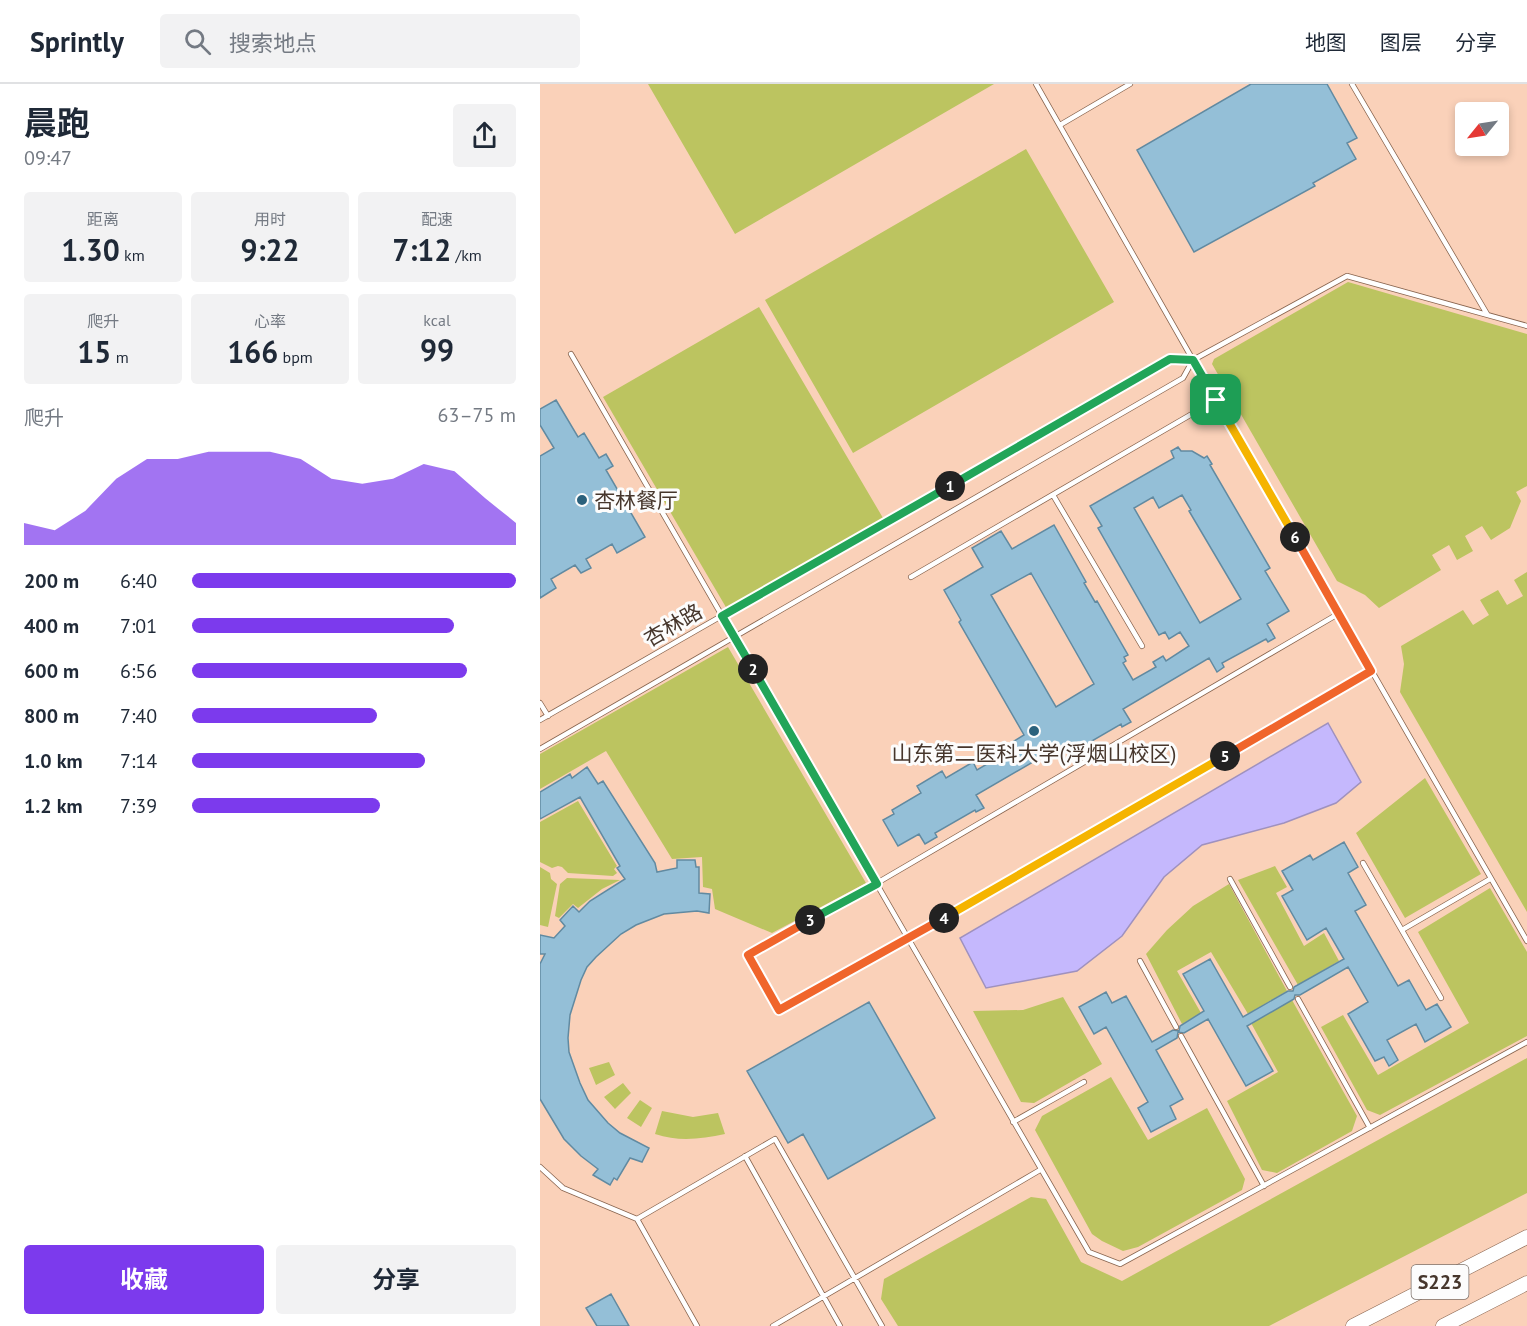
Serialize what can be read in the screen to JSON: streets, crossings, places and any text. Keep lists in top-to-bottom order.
{
  "streets": {
    "main road": ["S223"],
    "lane": ["杏林路"]
  },
  "places": ["杏林餐厅", "山东第二医科大学(浮烟山校区)"],
  "north": "bottom left",
  "page": {
    "header": "Sprintly",
    "search": "搜索地点",
    "nav": ["地图", "图层", "分享"],
    "heading": ["晨跑", "09:47"],
    "stats": [
      ["距离", "1.30 km"],
      ["用时", "9:22"],
      ["配速", "7:12 /km"],
      ["爬升", "15 m"],
      ["心率", "166 bpm"],
      ["kcal", "99"]
    ],
    "chart": ["爬升", "63–75 m"],
    "pins": [
      "1",
      "6",
      "2",
      "5",
      "4",
      "3"
    ],
    "list": [
      {
        "name": "200 m",
        "note": "6:40"
      },
      {
        "name": "400 m",
        "note": "7:01"
      },
      {
        "name": "600 m",
        "note": "6:56"
      },
      {
        "name": "800 m",
        "note": "7:40"
      },
      {
        "name": "1.0 km",
        "note": "7:14"
      },
      {
        "name": "1.2 km",
        "note": "7:39"
      }
    ],
    "buttons": ["收藏", "分享"]
  }
}
